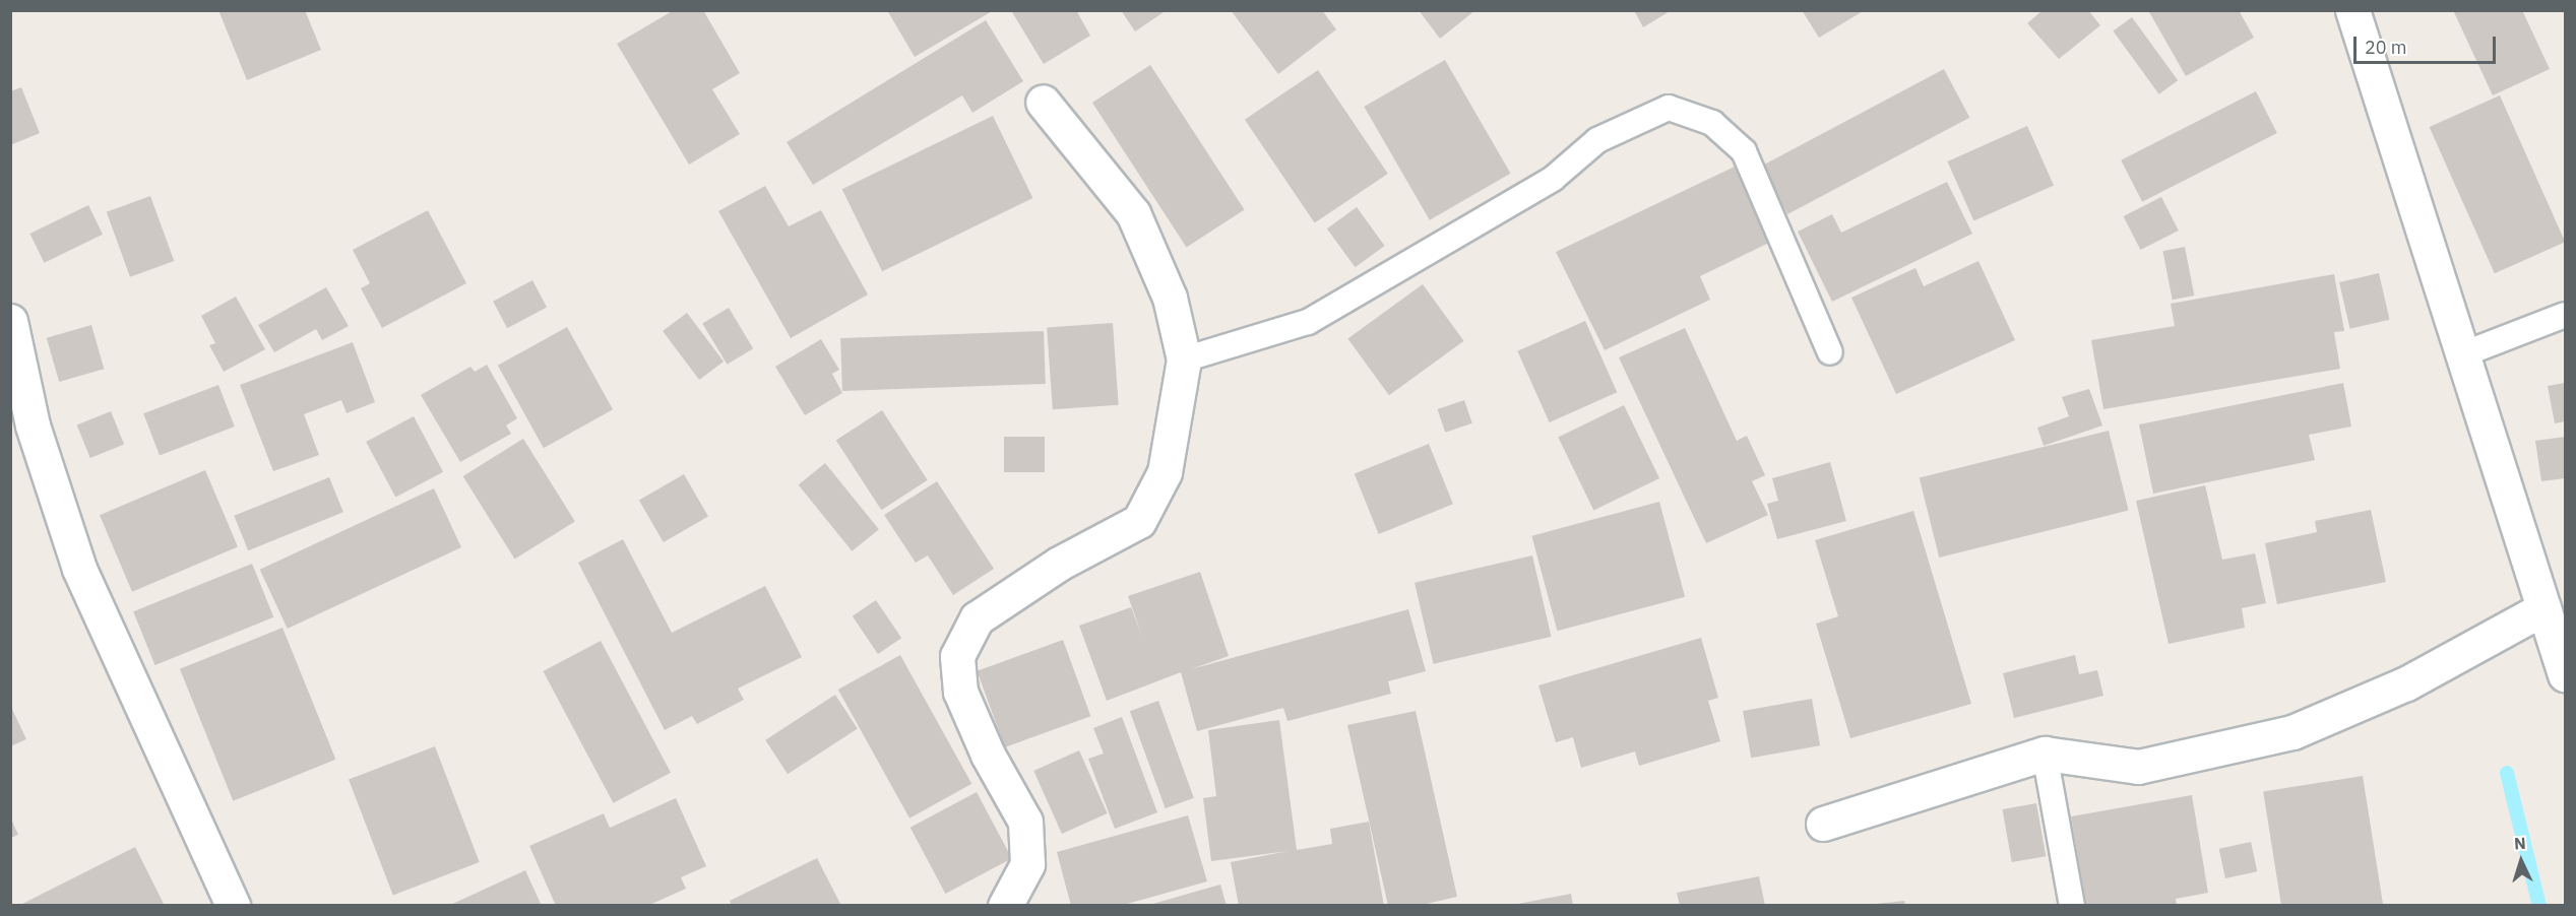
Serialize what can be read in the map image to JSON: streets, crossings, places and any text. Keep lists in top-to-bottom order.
{
  "scale_bar": "20 m",
  "north": "top"
}
